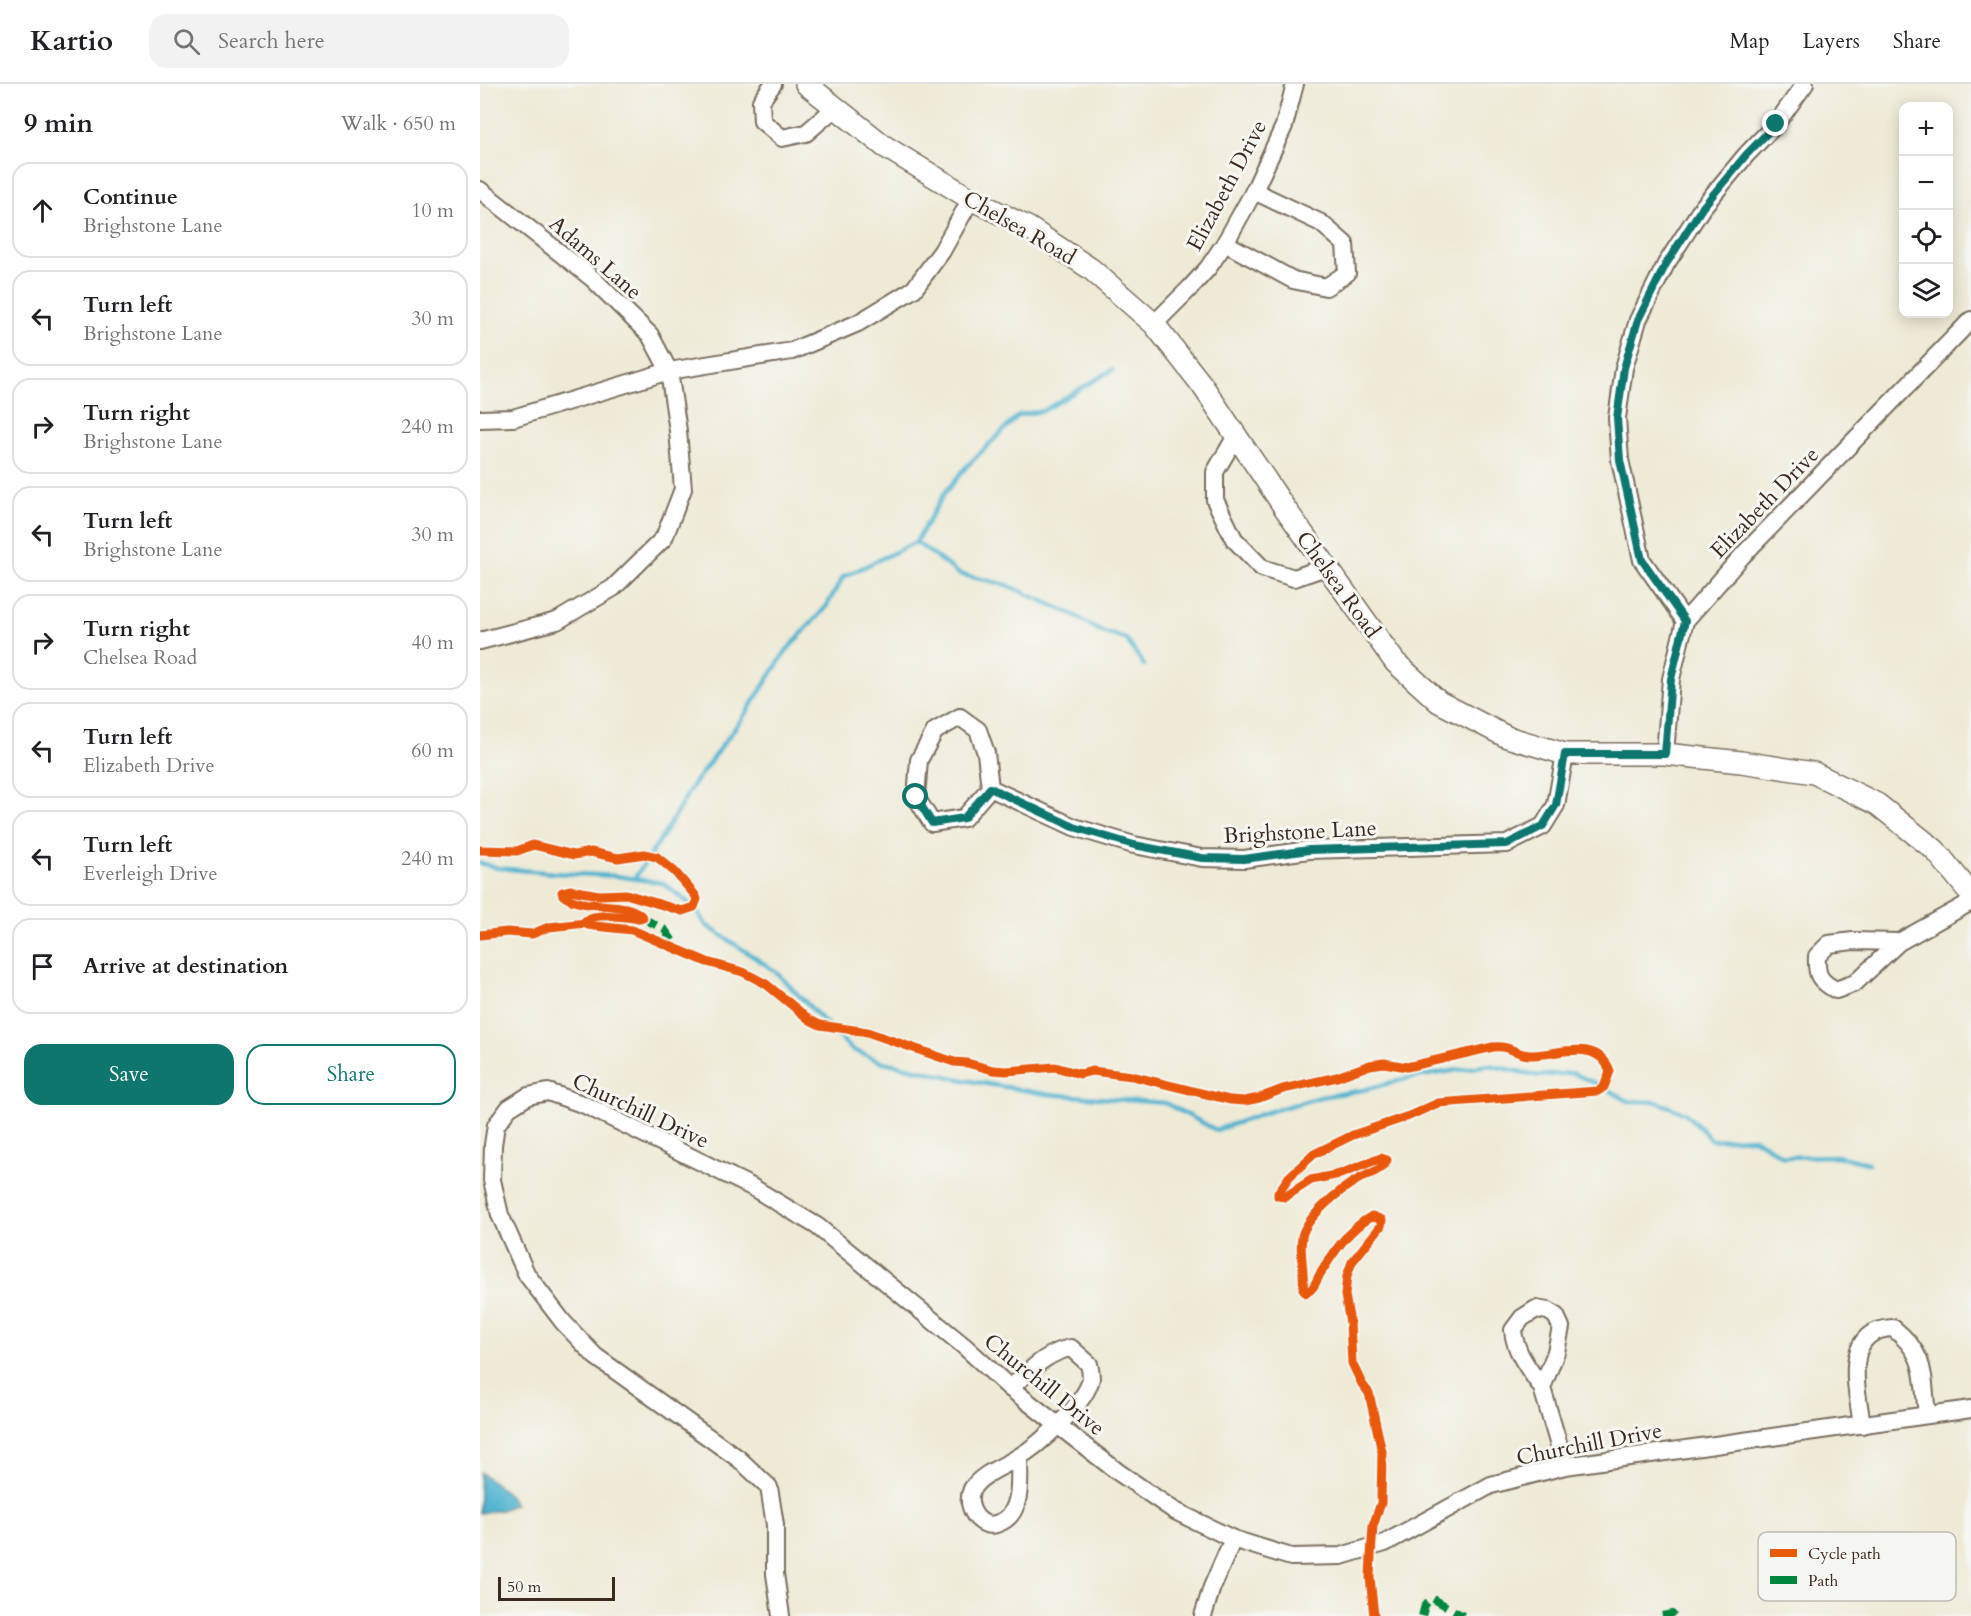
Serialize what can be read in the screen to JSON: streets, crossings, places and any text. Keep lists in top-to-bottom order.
{
  "streets": {
    "street": [
      "Elizabeth Drive",
      "Chelsea Road",
      "Adams Lane",
      "Brighstone Lane",
      "Churchill Drive"
    ]
  },
  "crossings": [
    ["Elizabeth Drive", "Chelsea Road"],
    ["Chelsea Road", "Brighstone Lane"]
  ],
  "legend": ["Cycle path", "Path"],
  "scale_bar": "50 m",
  "page": {
    "header": "Kartio",
    "search": "Search here",
    "nav": ["Map", "Layers", "Share"],
    "heading": ["9 min", "Walk · 650 m"],
    "map_buttons": ["+", "−"],
    "list": [
      ["Continue", "Brighstone Lane", "10 m"],
      ["Turn left", "Brighstone Lane", "30 m"],
      ["Turn right", "Brighstone Lane", "240 m"],
      ["Turn left", "Brighstone Lane", "30 m"],
      ["Turn right", "Chelsea Road", "40 m"],
      ["Turn left", "Elizabeth Drive", "60 m"],
      ["Turn left", "Everleigh Drive", "240 m"],
      "Arrive at destination"
    ],
    "buttons": ["Save", "Share"],
    "scale": "50 m"
  }
}
